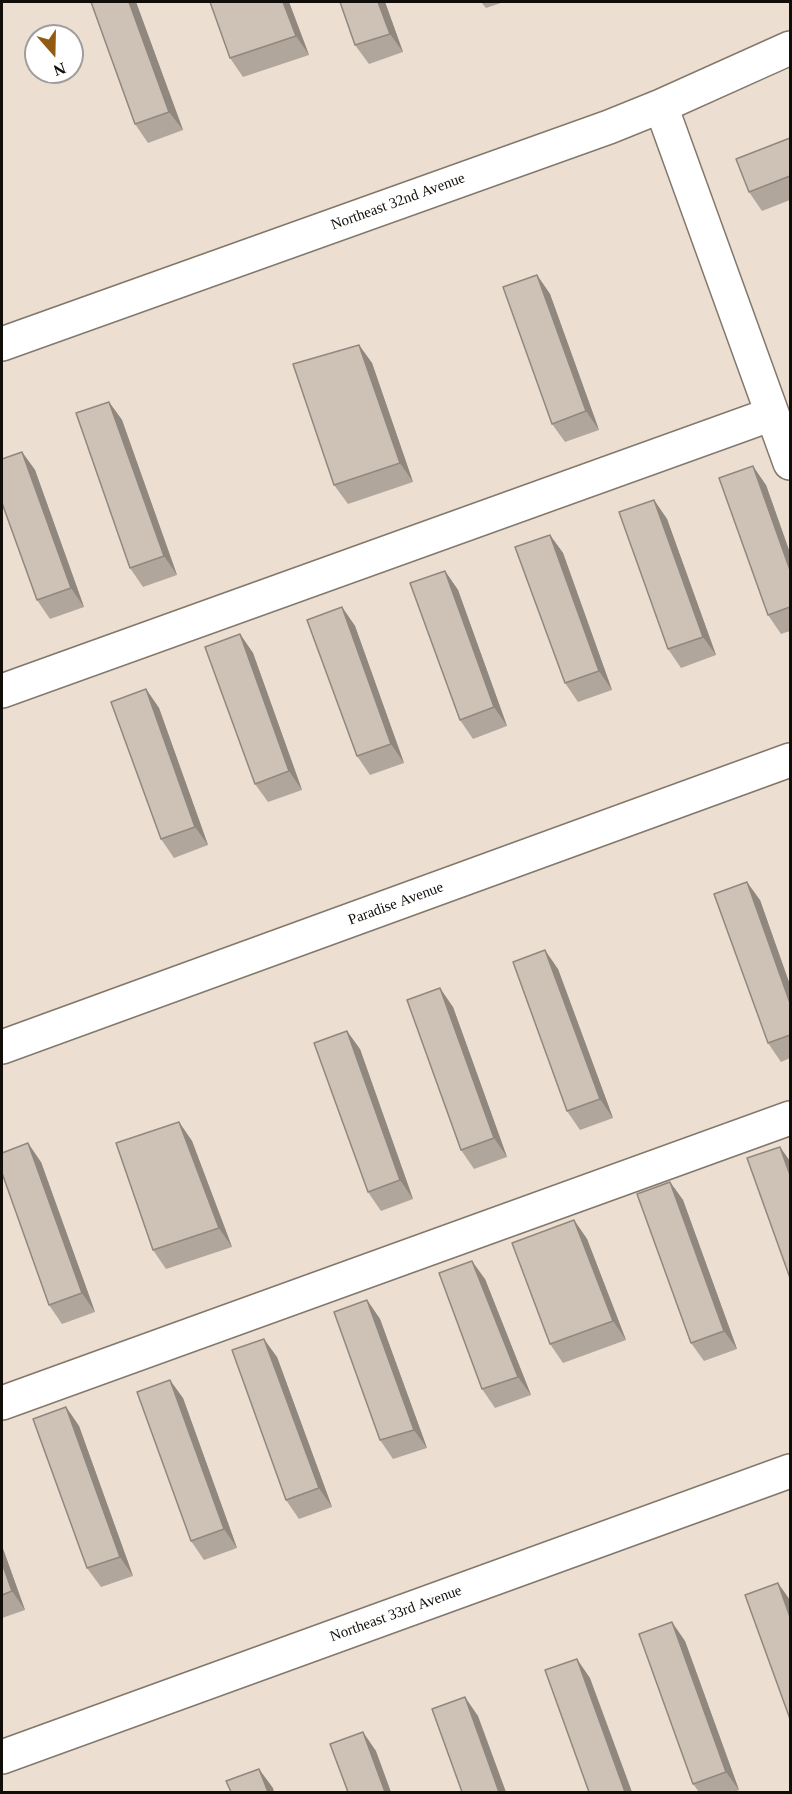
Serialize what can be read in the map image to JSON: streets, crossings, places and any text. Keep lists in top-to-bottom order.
{
  "streets": {
    "street": ["Northeast 32nd Avenue", "Paradise Avenue", "Northeast 33rd Avenue"]
  },
  "north": "bottom"
}
